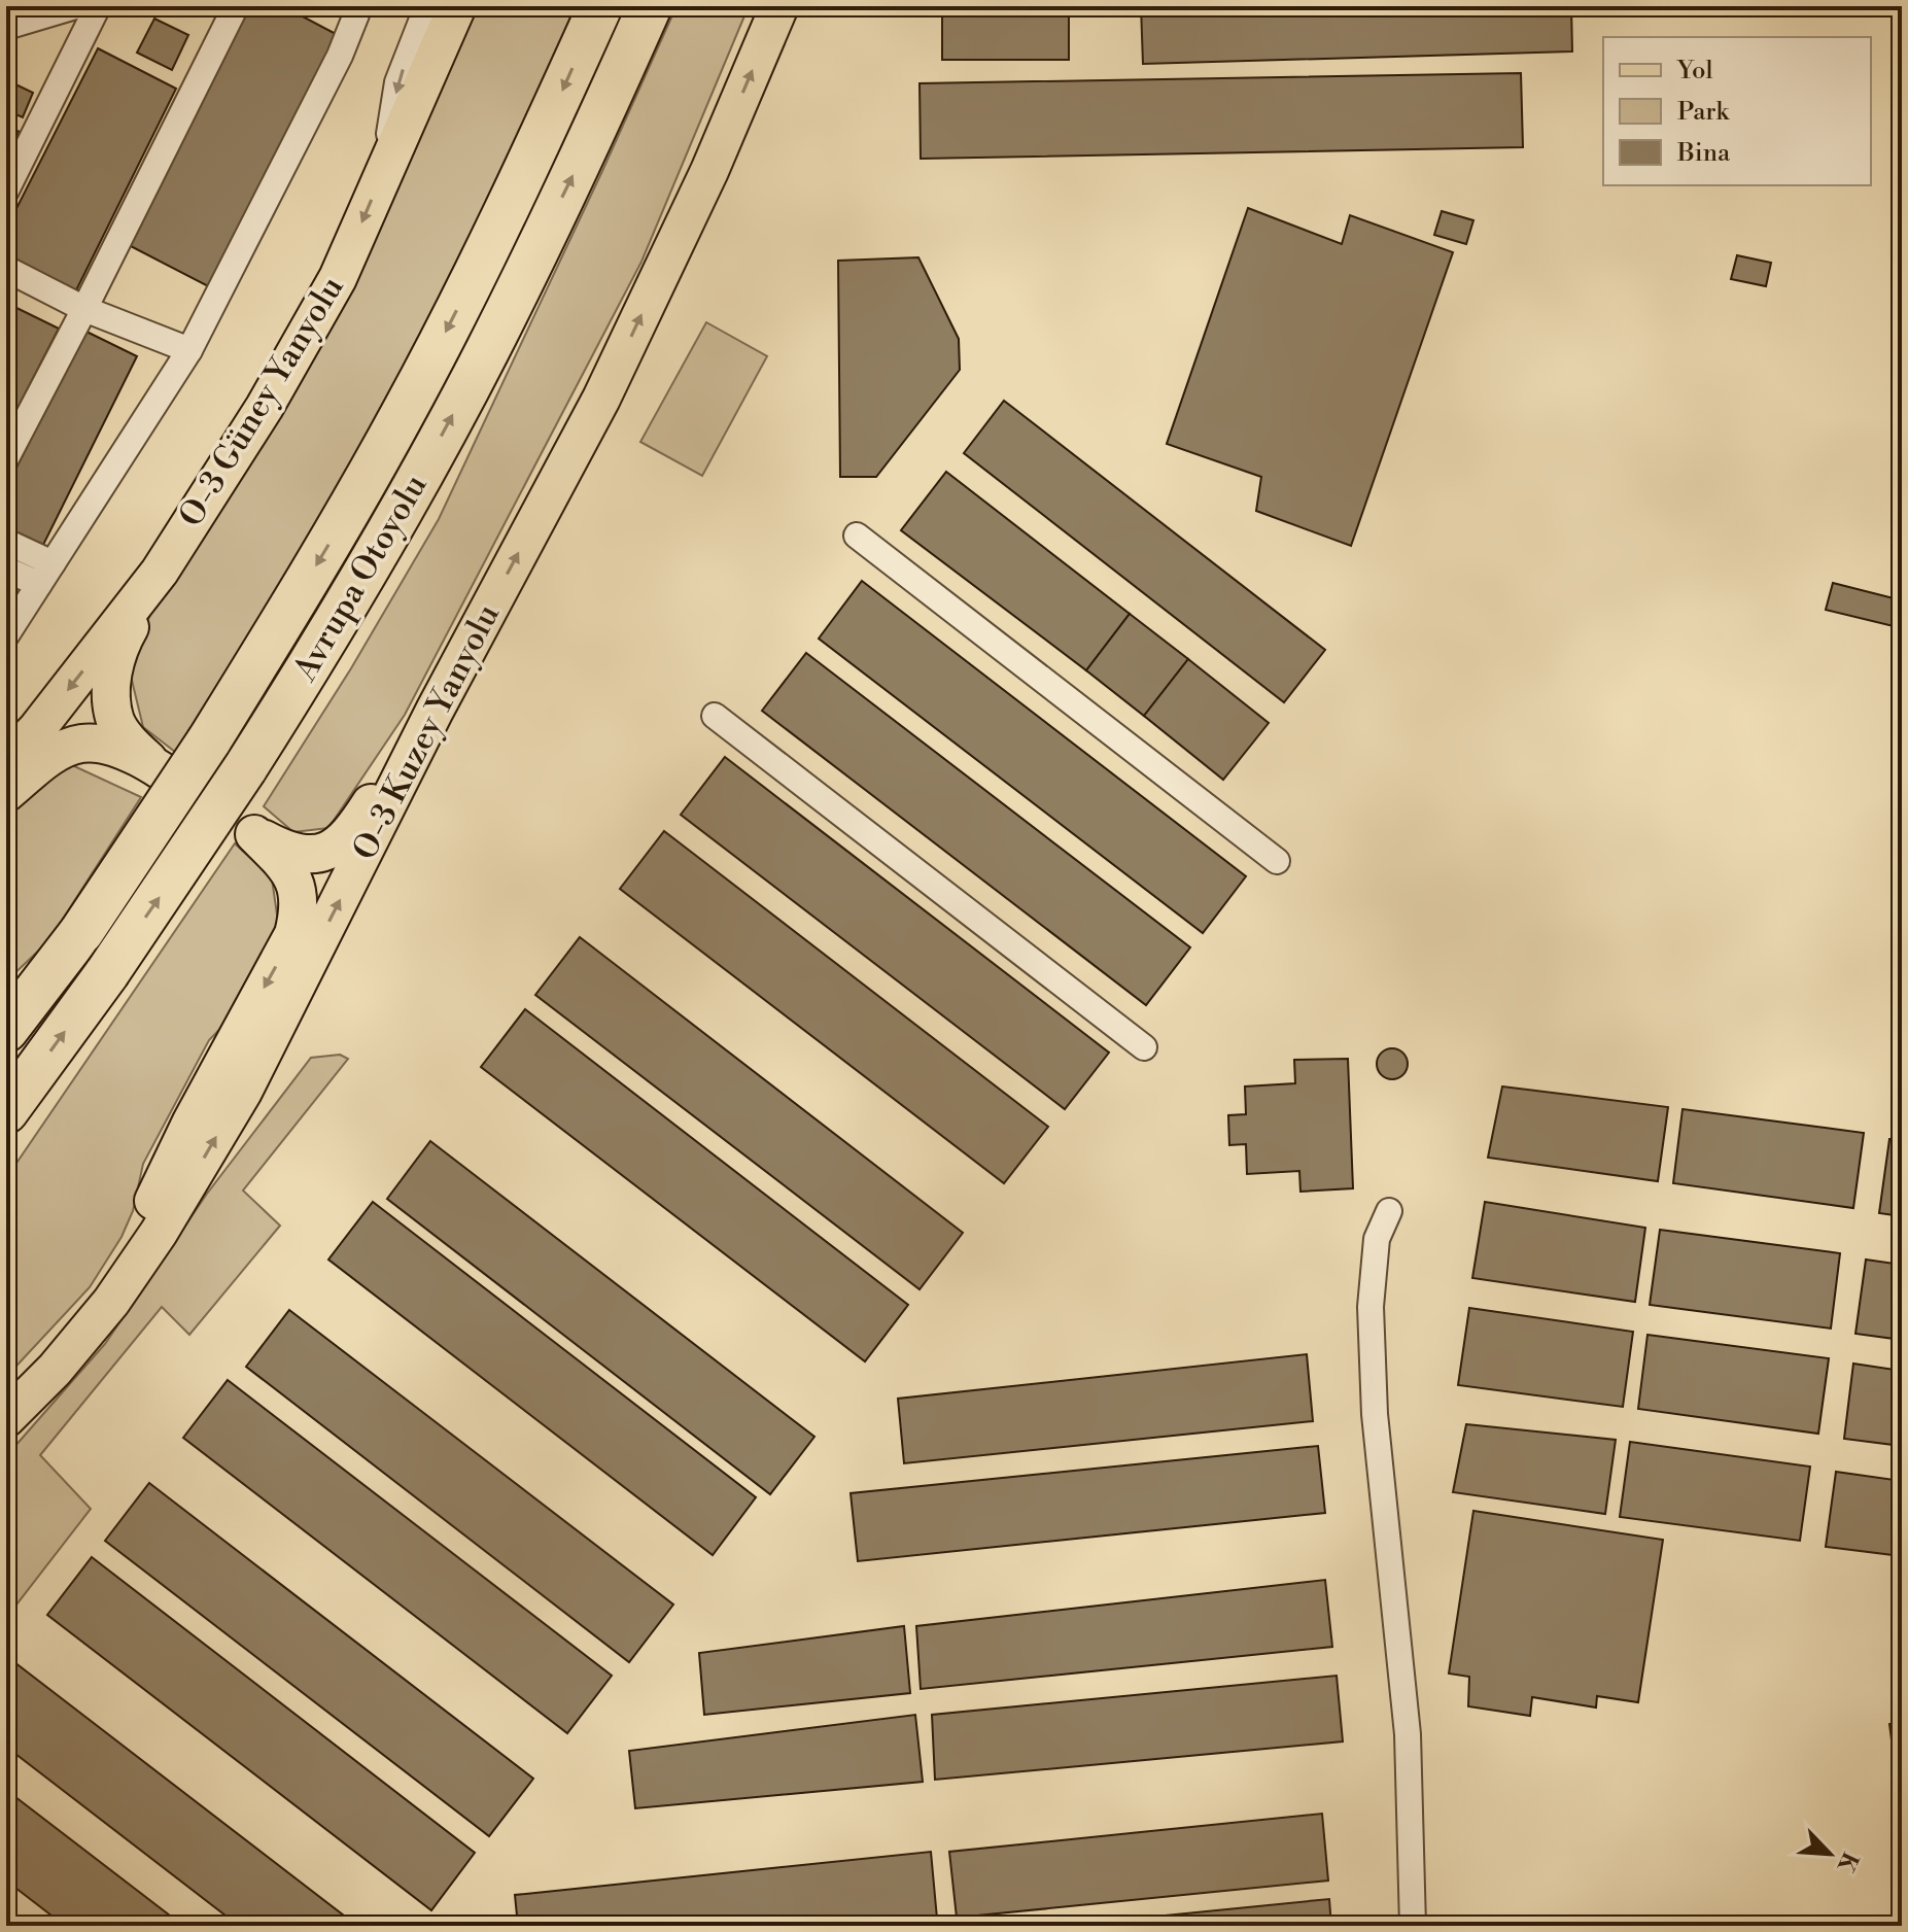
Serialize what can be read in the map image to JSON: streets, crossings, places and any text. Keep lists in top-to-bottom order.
{
  "streets": {
    "highway": ["Avrupa Otoyolu"],
    "main road": ["O-3 Güney Yanyolu", "O-3 Kuzey Yanyolu"]
  },
  "one_way": ["O-3 Güney Yanyolu"],
  "legend": ["Yol", "Park", "Bina"],
  "north": "bottom right"
}
